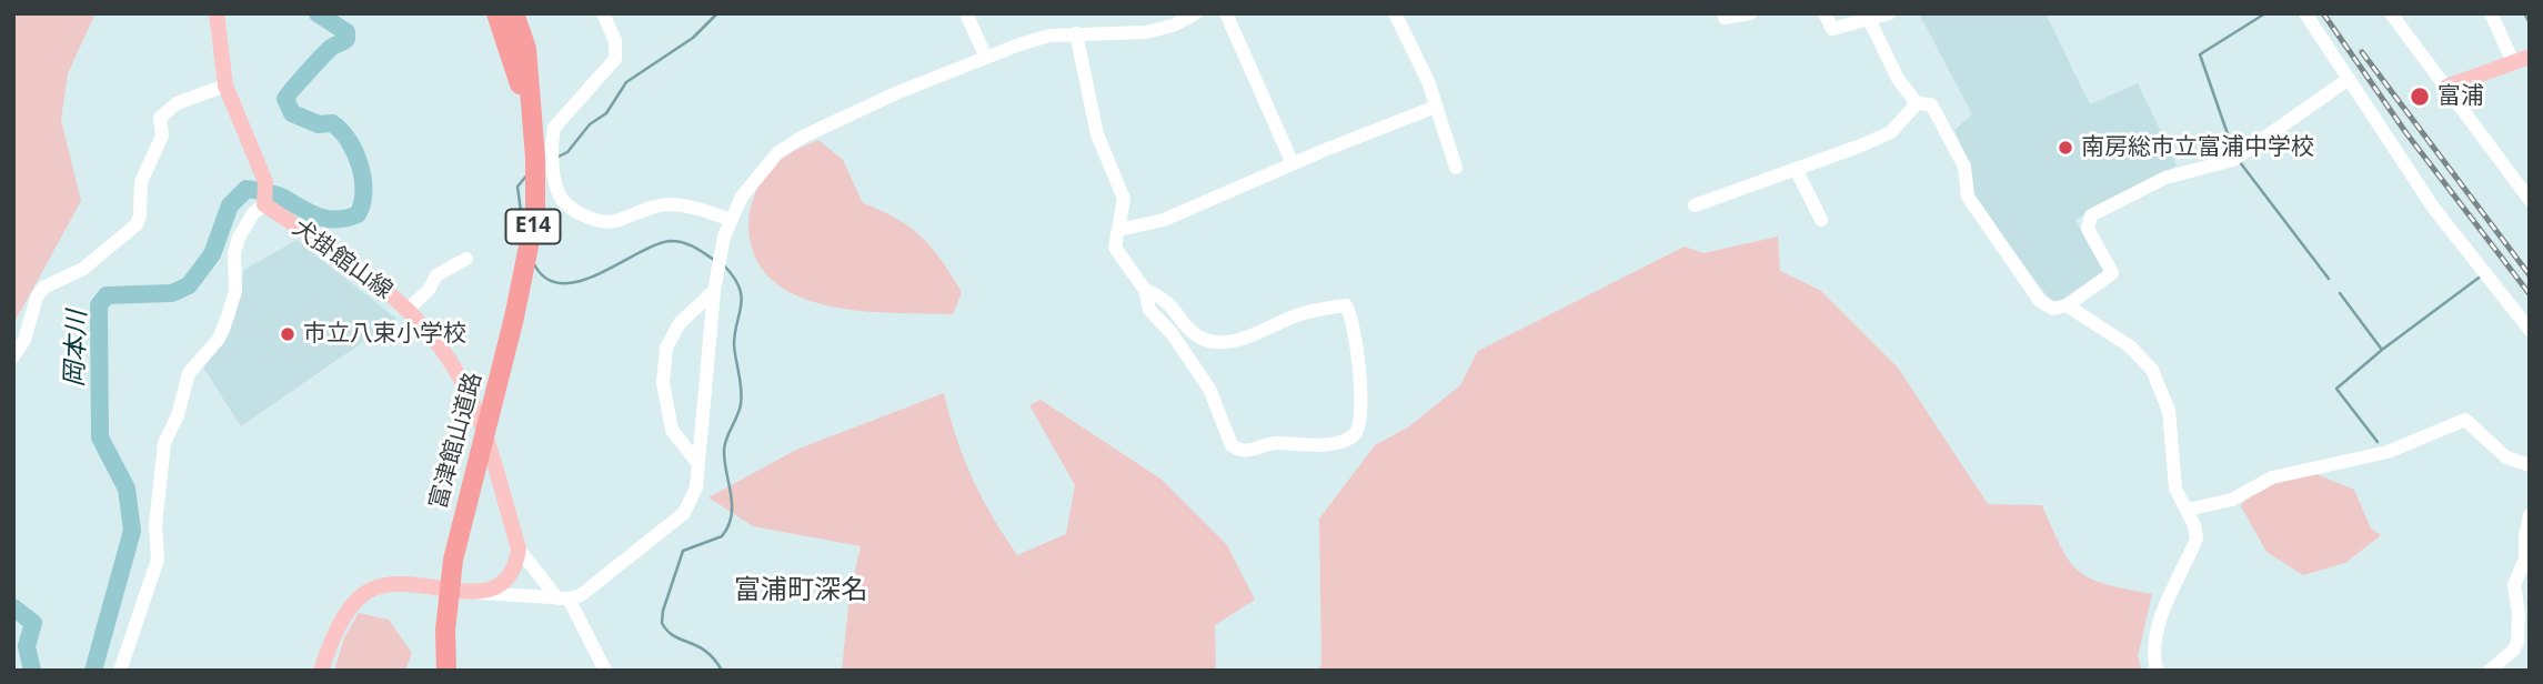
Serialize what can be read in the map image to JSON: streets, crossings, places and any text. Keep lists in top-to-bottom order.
{
  "streets": {
    "highway": ["E14", "富津館山道路"],
    "main road": ["犬掛館山線"]
  },
  "districts": ["富浦町深名"],
  "water": ["岡本川"],
  "places": ["富浦", "南房総市立富浦中学校", "市立八束小学校"]
}
